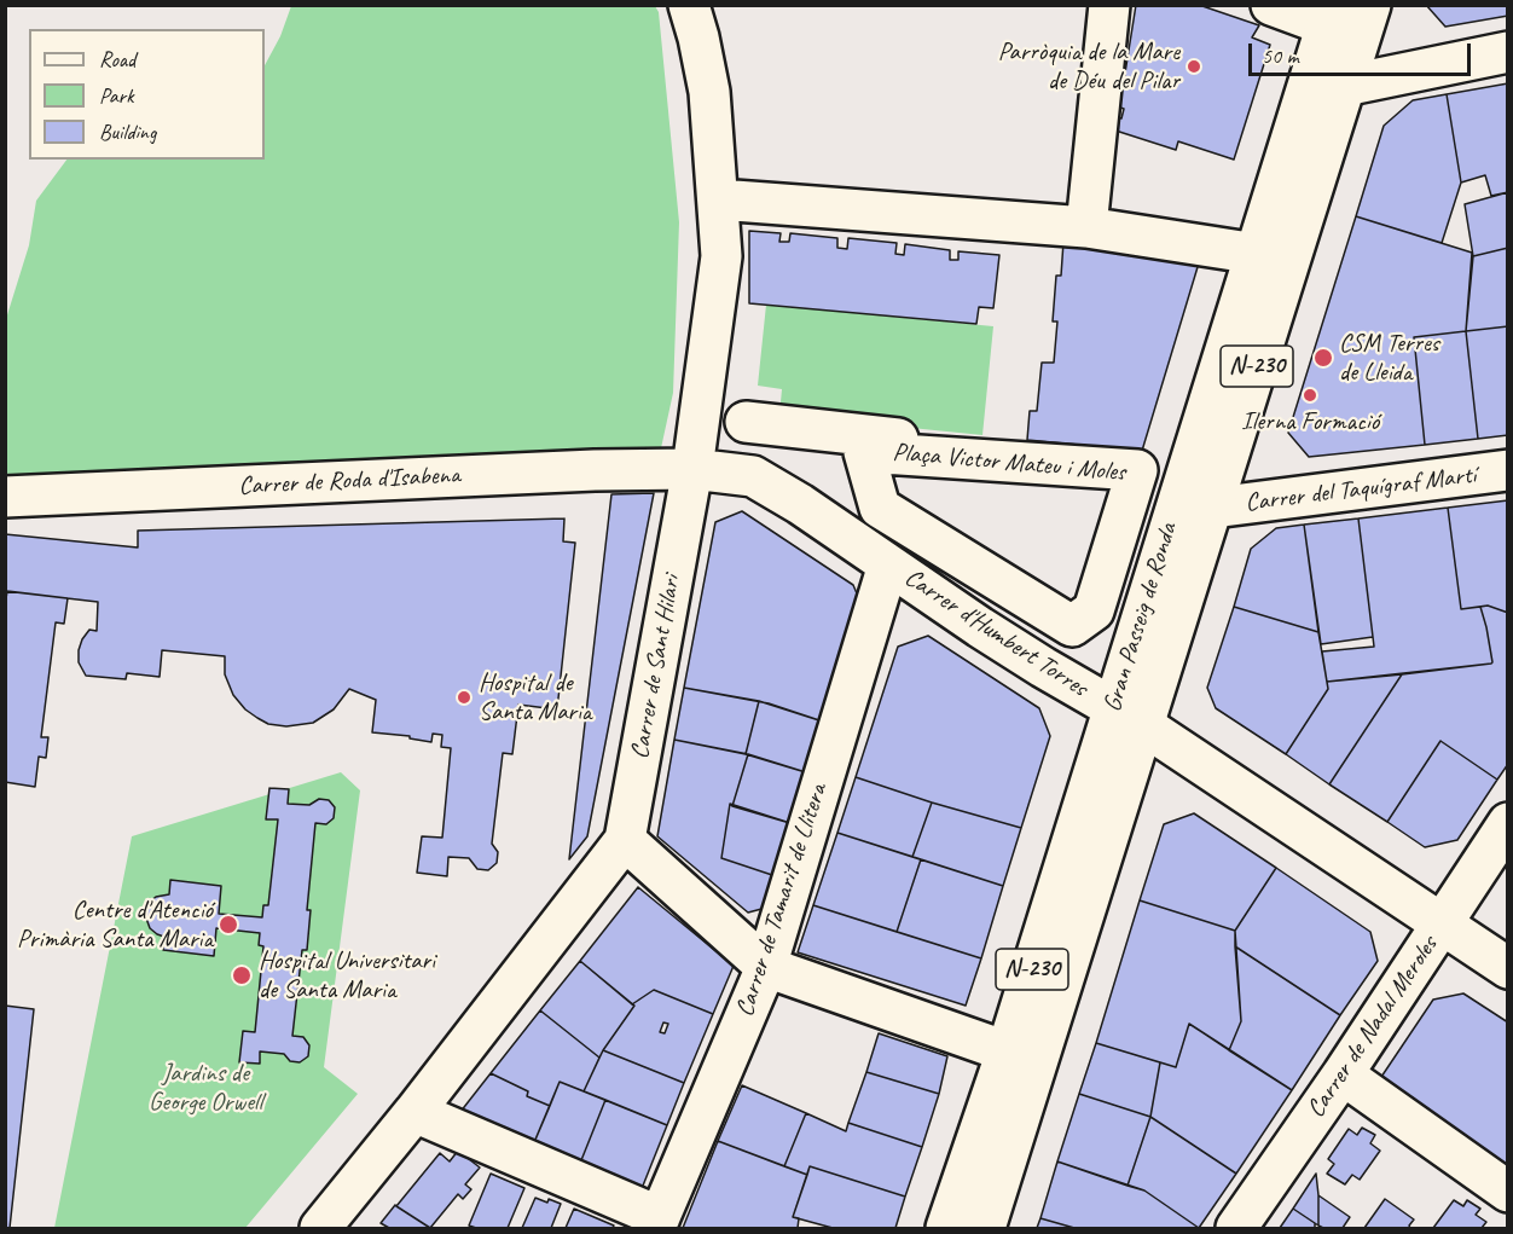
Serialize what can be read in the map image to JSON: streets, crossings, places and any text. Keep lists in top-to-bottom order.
{
  "streets": {
    "street": [
      "N-230",
      "Plaça Victor Mateu i Moles",
      "Carrer de Roda d'Isabena",
      "Carrer del Taquígraf Martí",
      "Gran Passeig de Ronda",
      "Carrer d'Humbert Torres",
      "Carrer de Sant Hilari",
      "Carrer de Tamarit de Llitera",
      "Carrer de Nadal Meroles"
    ]
  },
  "crossings": [
    ["Carrer de Roda d'Isabena", "Carrer d'Humbert Torres"],
    ["Carrer de Roda d'Isabena", "Carrer de Sant Hilari"],
    ["Carrer del Taquígraf Martí", "Gran Passeig de Ronda"],
    ["Gran Passeig de Ronda", "Carrer d'Humbert Torres"],
    ["Carrer d'Humbert Torres", "Carrer de Sant Hilari"],
    ["Carrer d'Humbert Torres", "Carrer de Tamarit de Llitera"],
    ["Carrer d'Humbert Torres", "Carrer de Nadal Meroles"]
  ],
  "parks": ["Jardins de George Orwell"],
  "places": [
    "Parròquia de la Mare de Déu del Pilar",
    "CSM Terres de Lleida",
    "Ilerna Formació",
    "Hospital de Santa Maria",
    "Centre d'Atenció Primària Santa Maria",
    "Hospital Universitari de Santa Maria"
  ],
  "legend": ["Road", "Park", "Building"],
  "scale_bar": "50 m"
}
